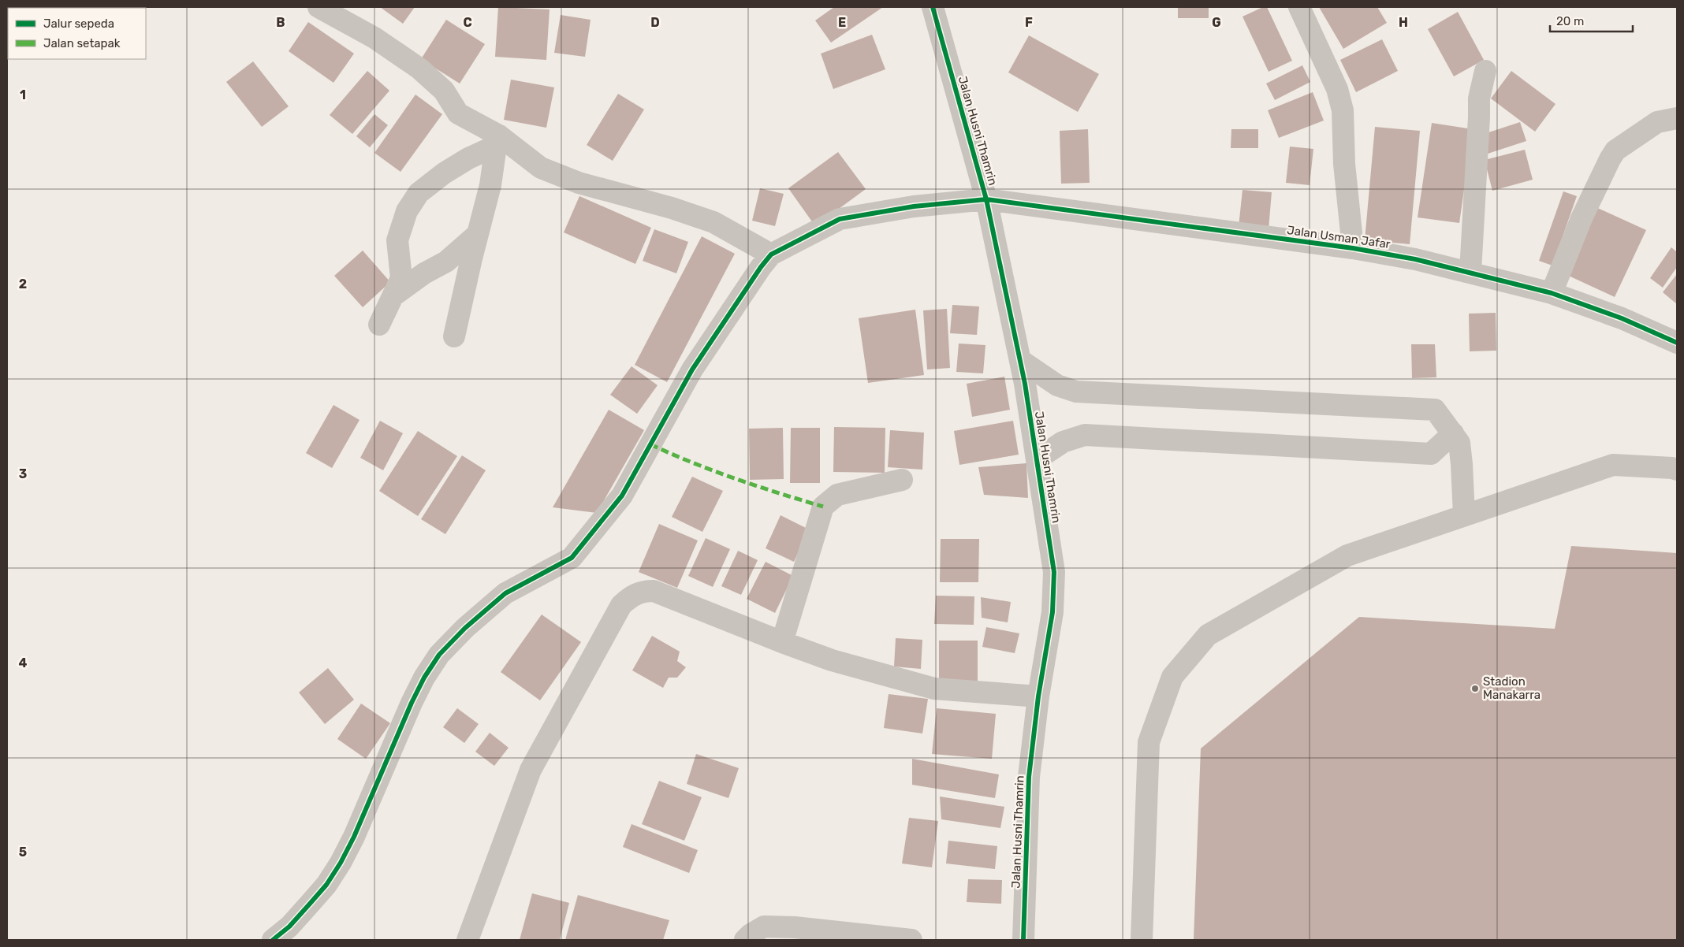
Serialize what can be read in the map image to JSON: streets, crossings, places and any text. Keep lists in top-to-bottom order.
{
  "streets": {
    "street": ["Jalan Husni Thamrin", "Jalan Usman Jafar"]
  },
  "crossings": [
    ["Jalan Husni Thamrin", "Jalan Usman Jafar"]
  ],
  "places": ["Stadion Manakarra"],
  "legend": ["Jalur sepeda", "Jalan setapak"],
  "scale_bar": "20 m",
  "grid": {
    "columns": [
      "B",
      "C",
      "D",
      "E",
      "F",
      "G",
      "H"
    ],
    "rows": [
      "1",
      "2",
      "3",
      "4",
      "5"
    ]
  }
}
